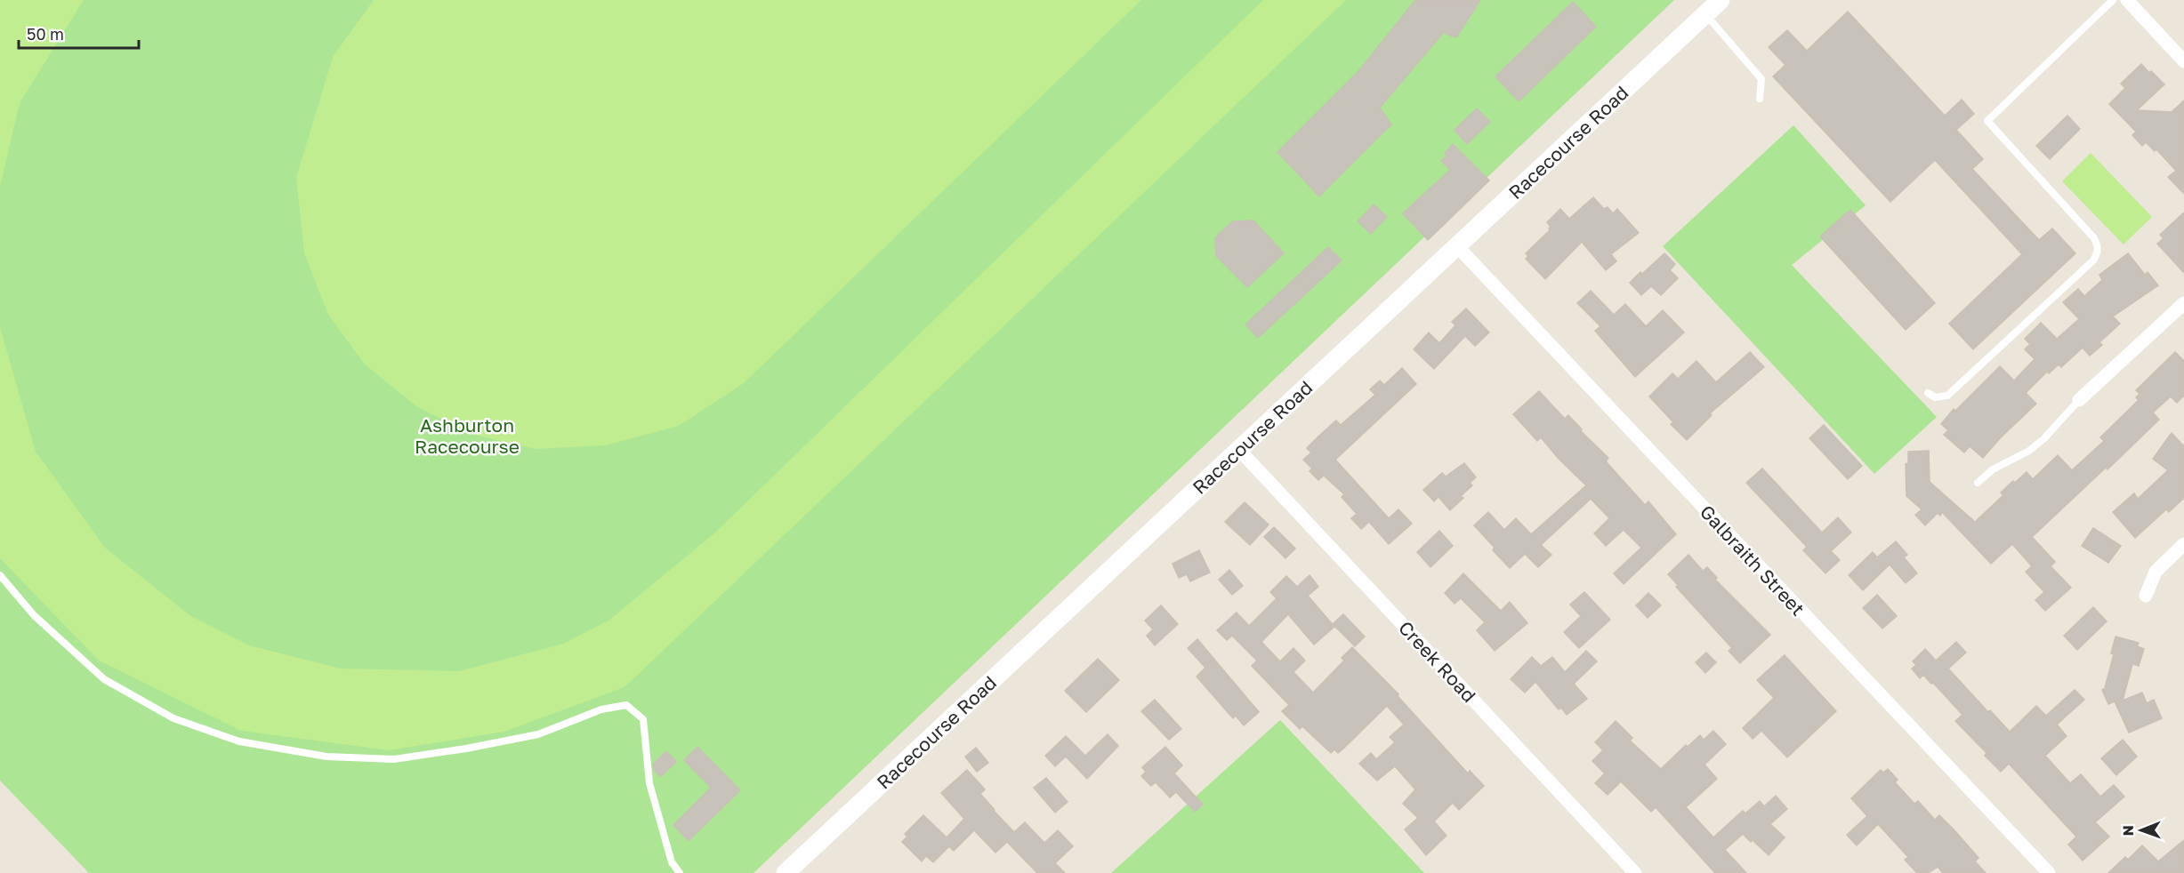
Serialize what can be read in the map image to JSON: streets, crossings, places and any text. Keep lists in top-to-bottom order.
{
  "streets": {
    "street": ["Racecourse Road", "Galbraith Street", "Creek Road"]
  },
  "crossings": [
    ["Racecourse Road", "Galbraith Street"],
    ["Racecourse Road", "Creek Road"]
  ],
  "parks": ["Ashburton Racecourse"],
  "scale_bar": "50 m",
  "north": "left"
}
